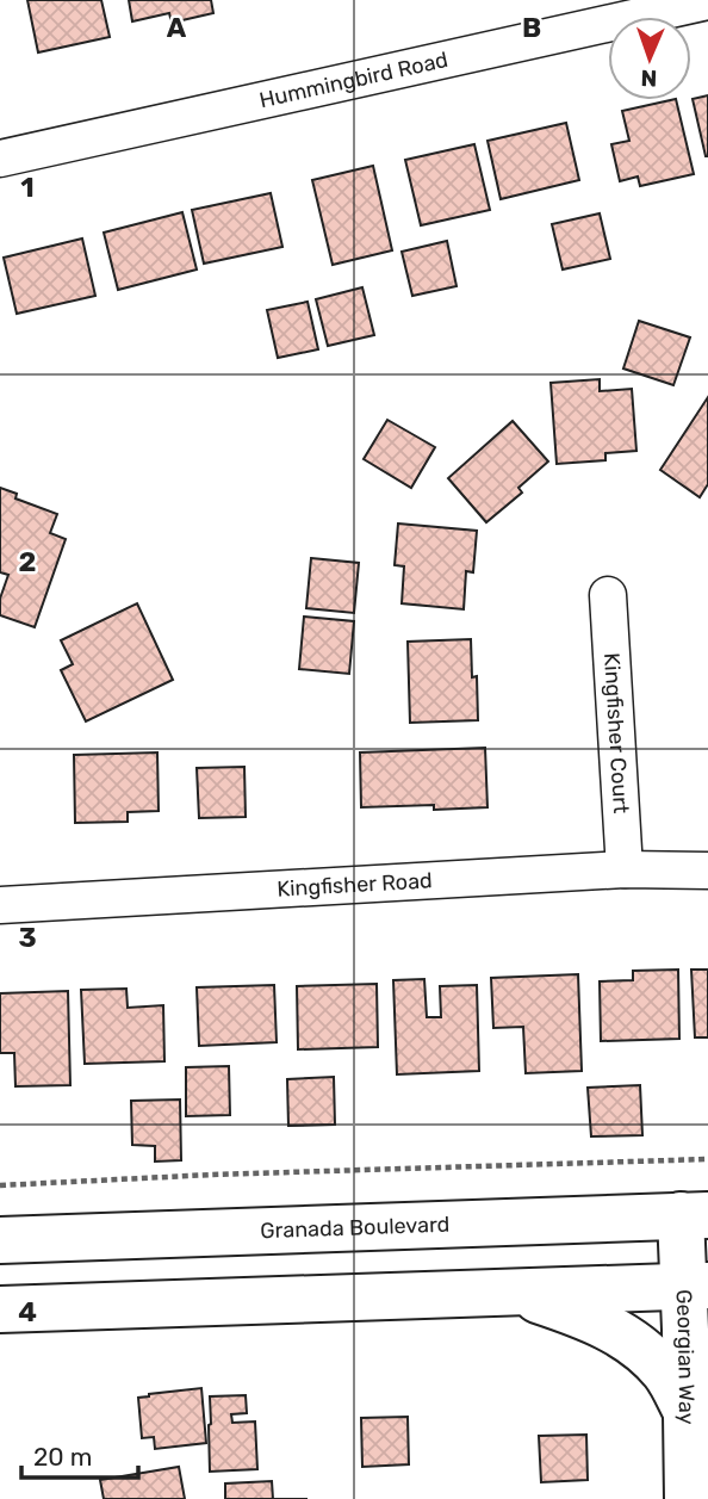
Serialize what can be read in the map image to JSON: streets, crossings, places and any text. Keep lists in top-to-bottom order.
{
  "streets": {
    "main road": ["Granada Boulevard", "Georgian Way"],
    "street": ["Hummingbird Road", "Kingfisher Court", "Kingfisher Road"]
  },
  "crossings": [
    ["Kingfisher Court", "Kingfisher Road"],
    ["Granada Boulevard", "Georgian Way"]
  ],
  "scale_bar": "20 m",
  "north": "bottom",
  "grid": {
    "columns": ["A", "B"],
    "rows": [
      "1",
      "2",
      "3",
      "4"
    ]
  }
}
